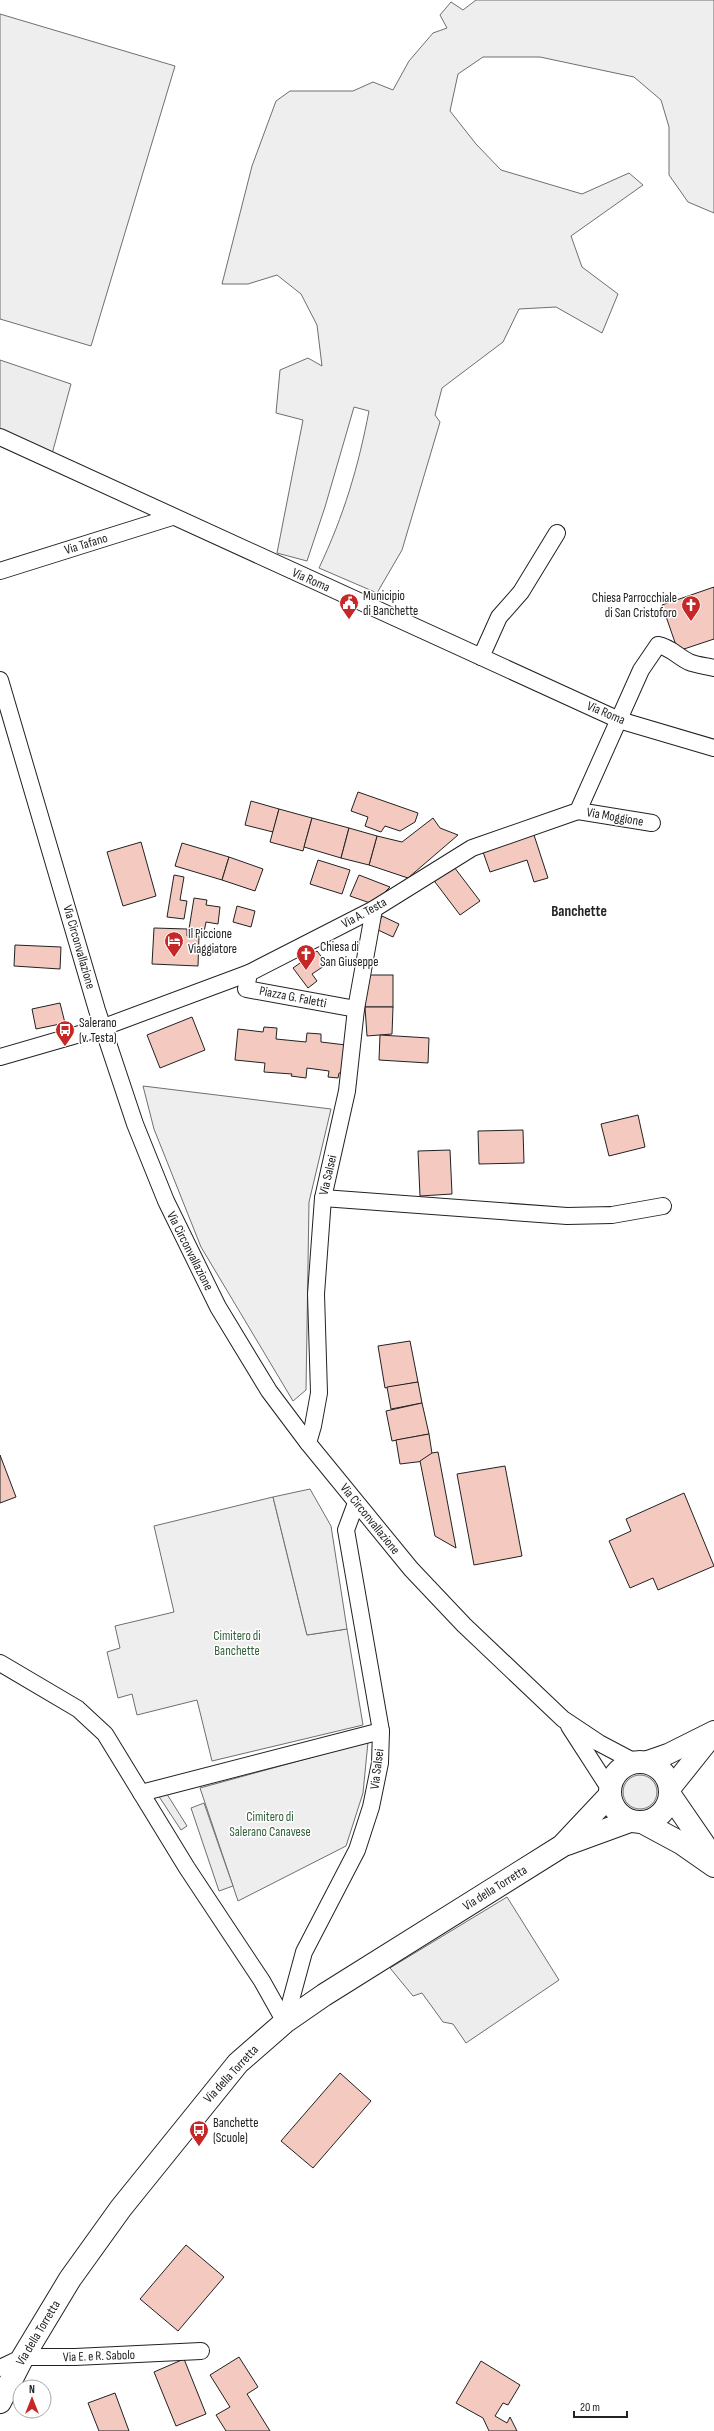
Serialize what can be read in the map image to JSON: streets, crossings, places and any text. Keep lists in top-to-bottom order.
{
  "streets": {
    "main road": ["Via della Torretta"],
    "street": [
      "Via Tafano",
      "Via Roma",
      "Via Moggione",
      "Via A. Testa",
      "Via Circonvallazione",
      "Piazza G. Faletti",
      "Via Salsei",
      "Via E. e R. Sabolo"
    ]
  },
  "crossings": [
    ["Via Tafano", "Via Roma"],
    ["Via Moggione", "Via A. Testa"],
    ["Via A. Testa", "Via Circonvallazione"],
    ["Via A. Testa", "Piazza G. Faletti"],
    ["Via A. Testa", "Via Salsei"],
    ["Via Circonvallazione", "Via Salsei"],
    ["Piazza G. Faletti", "Via Salsei"],
    ["Via Salsei", "Via della Torretta"],
    ["Via della Torretta", "Via E. e R. Sabolo"]
  ],
  "districts": ["Banchette"],
  "parks": ["Cimitero di Banchette", "Cimitero di Salerano Canavese"],
  "places": {
    "public building": ["Municipio di Banchette"],
    "church": ["Chiesa Parrocchiale di San Cristoforo", "Chiesa di San Giuseppe"],
    "hotel": ["Il Piccione Viaggiatore"],
    "bus stop": ["Salerano (v. Testa)", "Banchette (Scuole)"]
  },
  "scale_bar": "20 m",
  "north": "top"
}
